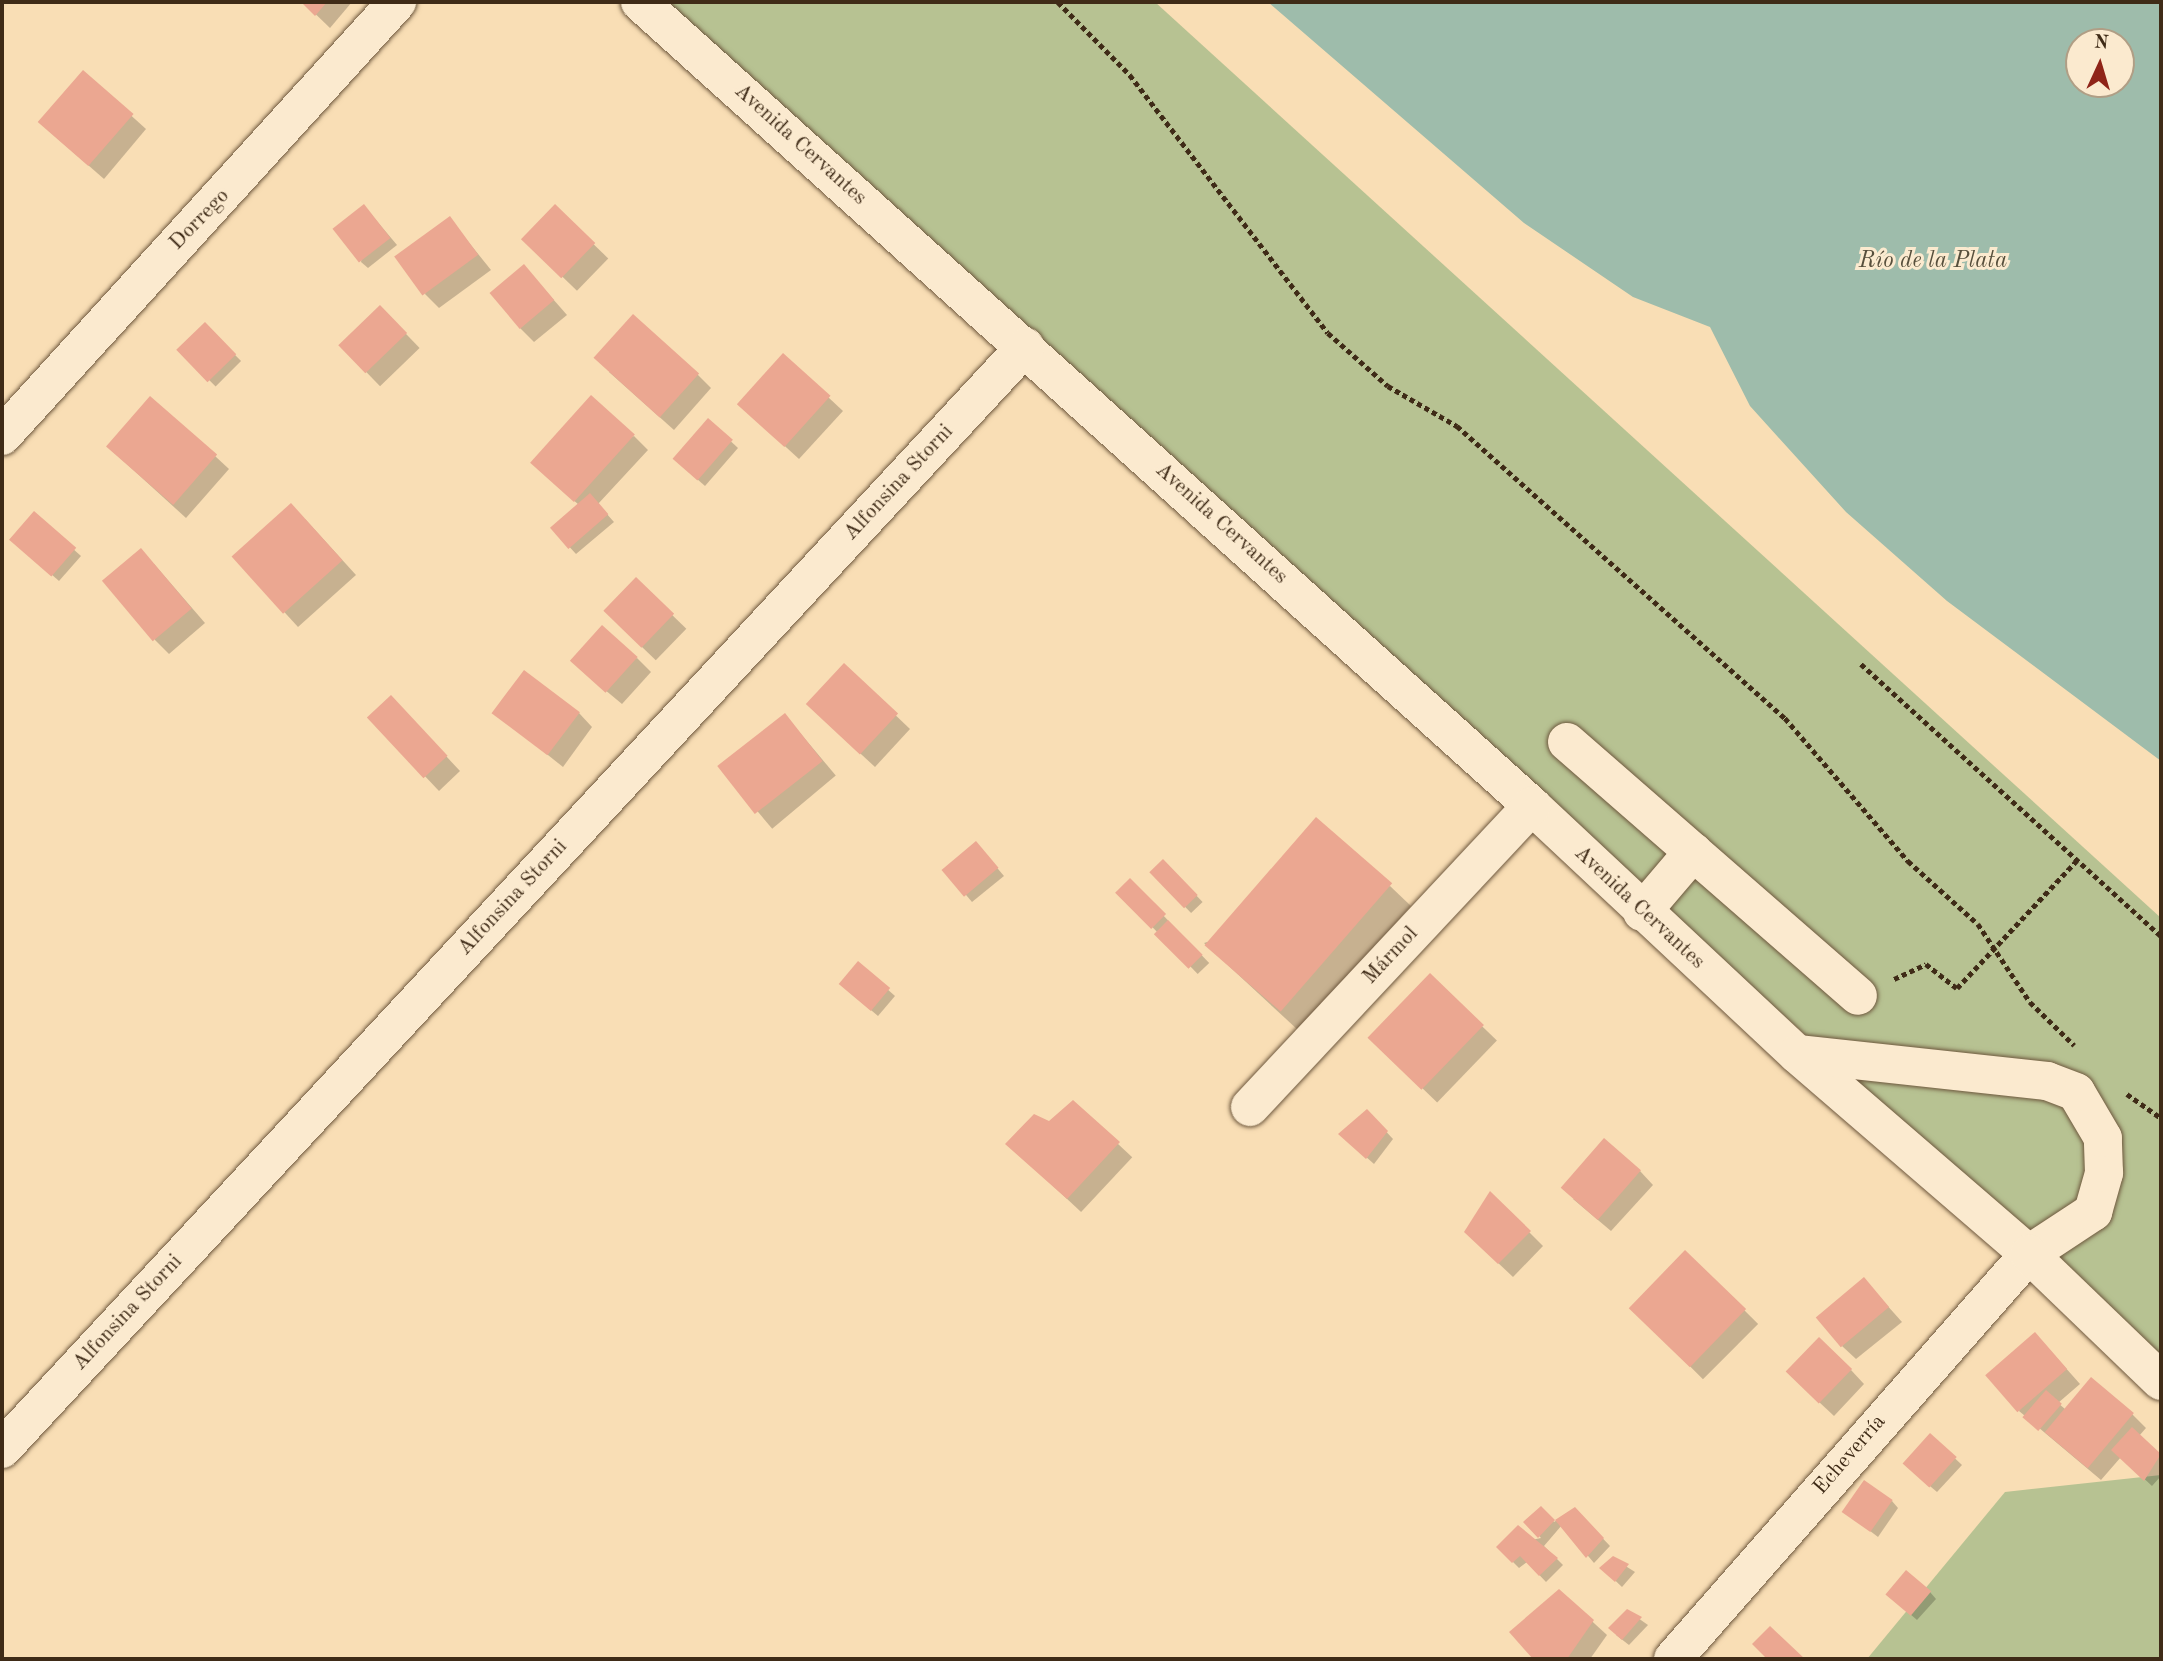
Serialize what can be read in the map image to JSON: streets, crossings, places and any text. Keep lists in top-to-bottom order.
{
  "streets": {
    "street": [
      "Avenida Cervantes",
      "Dorrego",
      "Alfonsina Storni",
      "Mármol",
      "Echeverría"
    ]
  },
  "crossings": [
    ["Avenida Cervantes", "Alfonsina Storni"],
    ["Avenida Cervantes", "Mármol"],
    ["Avenida Cervantes", "Echeverría"]
  ],
  "water": ["Río de la Plata"],
  "north": "top"
}
